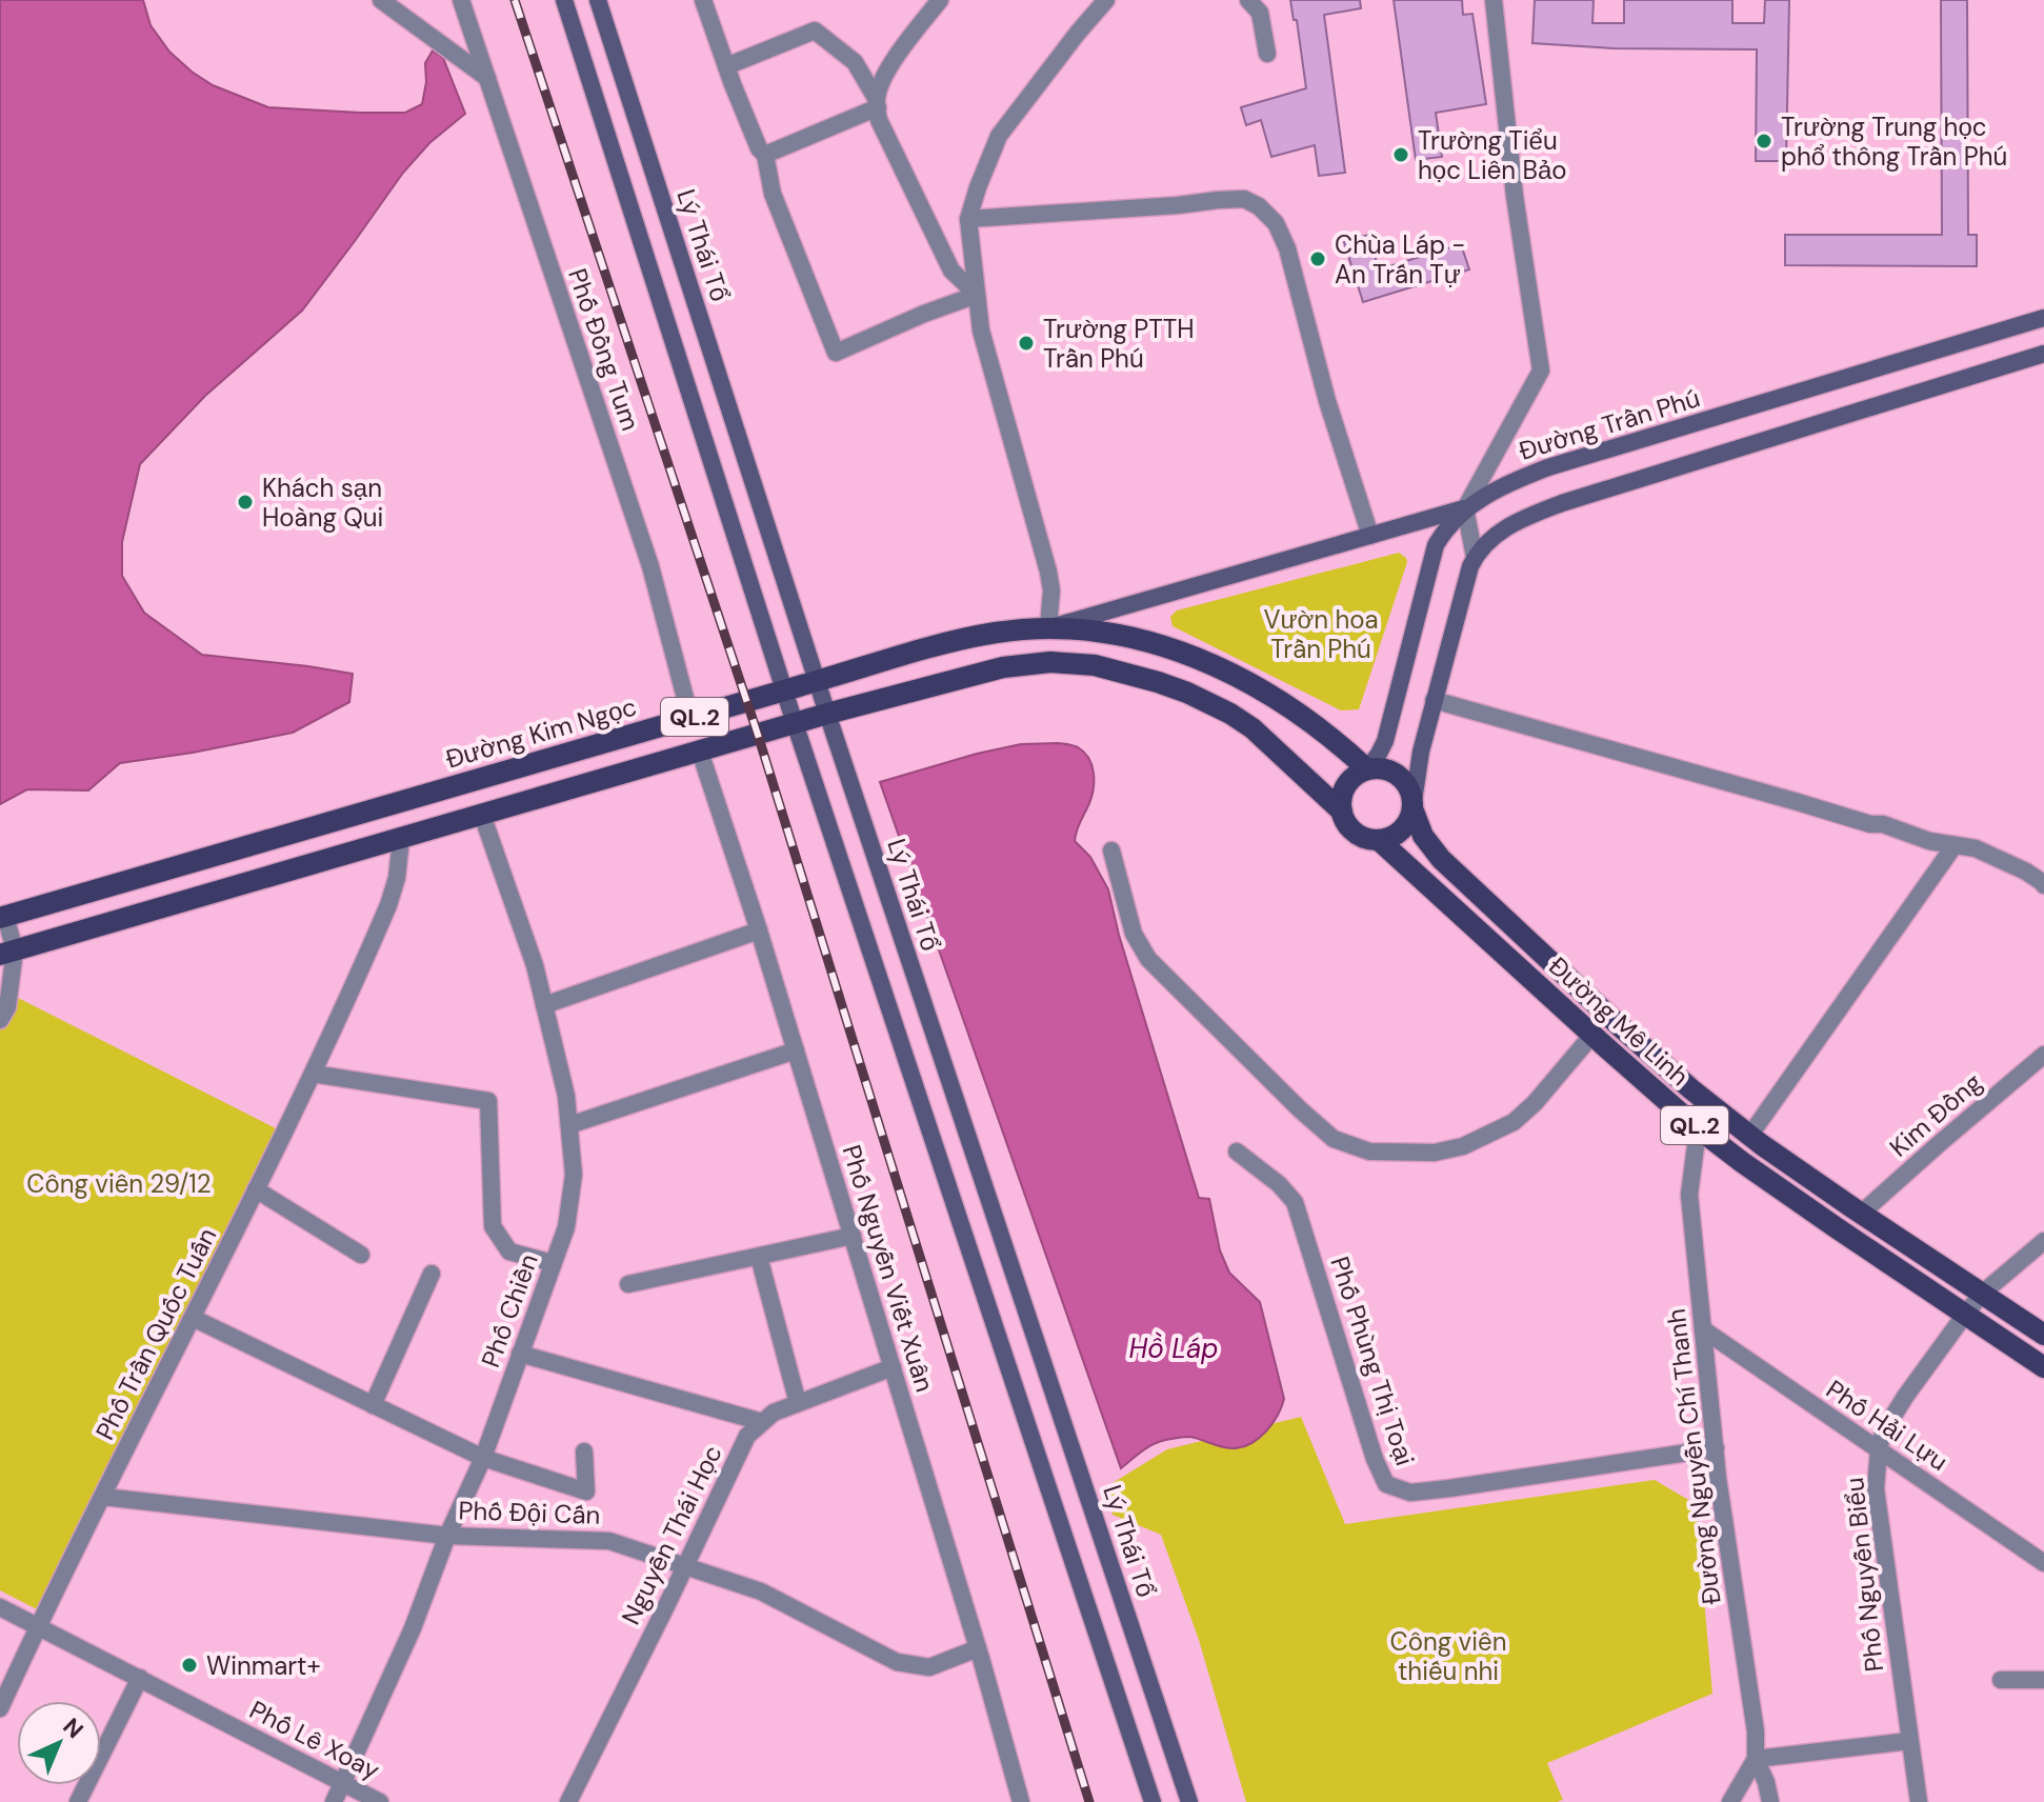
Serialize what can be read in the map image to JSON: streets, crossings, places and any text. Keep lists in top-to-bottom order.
{
  "streets": {
    "main road": [
      "Lý Thái Tổ",
      "Đường Trần Phú",
      "QL.2",
      "Đường Kim Ngọc",
      "Đường Mê Linh"
    ],
    "street": [
      "Phố Đồng Tum",
      "Kim Đồng",
      "Phố Nguyễn Viết Xuân",
      "Phố Chiền",
      "Phố Trần Quốc Tuấn",
      "Phố Phùng Thị Toại",
      "Phố Hải Lựu",
      "Đường Nguyễn Chí Thanh",
      "Phố Đội Cấn",
      "Nguyễn Thái Học",
      "Phố Nguyễn Biểu",
      "Phố Lê Xoay"
    ]
  },
  "crossings": [
    ["Lý Thái Tổ", "QL.2"],
    ["Lý Thái Tổ", "Đường Kim Ngọc"],
    ["Phố Đồng Tum", "Đường Kim Ngọc"],
    ["Đường Trần Phú", "QL.2"],
    ["Đường Trần Phú", "Đường Kim Ngọc"],
    ["Đường Trần Phú", "Đường Mê Linh"],
    ["QL.2", "Đường Kim Ngọc"],
    ["QL.2", "Đường Mê Linh"],
    ["QL.2", "Phố Nguyễn Viết Xuân"],
    ["QL.2", "Phố Chiền"],
    ["QL.2", "Phố Trần Quốc Tuấn"],
    ["Đường Kim Ngọc", "Đường Mê Linh"],
    ["Đường Mê Linh", "Kim Đồng"],
    ["Đường Mê Linh", "Đường Nguyễn Chí Thanh"],
    ["Đường Mê Linh", "Phố Nguyễn Biểu"],
    ["Phố Nguyễn Viết Xuân", "Phố Đội Cấn"],
    ["Phố Nguyễn Viết Xuân", "Nguyễn Thái Học"],
    ["Phố Chiền", "Phố Đội Cấn"],
    ["Phố Chiền", "Phố Lê Xoay"],
    ["Phố Trần Quốc Tuấn", "Phố Đội Cấn"],
    ["Phố Trần Quốc Tuấn", "Phố Lê Xoay"],
    ["Phố Phùng Thị Toại", "Đường Nguyễn Chí Thanh"],
    ["Phố Hải Lựu", "Đường Nguyễn Chí Thanh"],
    ["Phố Hải Lựu", "Phố Nguyễn Biểu"],
    ["Phố Đội Cấn", "Nguyễn Thái Học"]
  ],
  "water": ["Hồ Láp"],
  "parks": ["Vườn hoa Trần Phú", "Công viên 29/12", "Công viên thiếu nhi"],
  "places": [
    "Trường Trung học phổ thông Trần Phú",
    "Trường Tiểu học Liên Bảo",
    "Chùa Láp - An Trấn Tự",
    "Trường PTTH Trần Phú",
    "Khách sạn Hoàng Qui",
    "Winmart+"
  ],
  "north": "top right"
}
